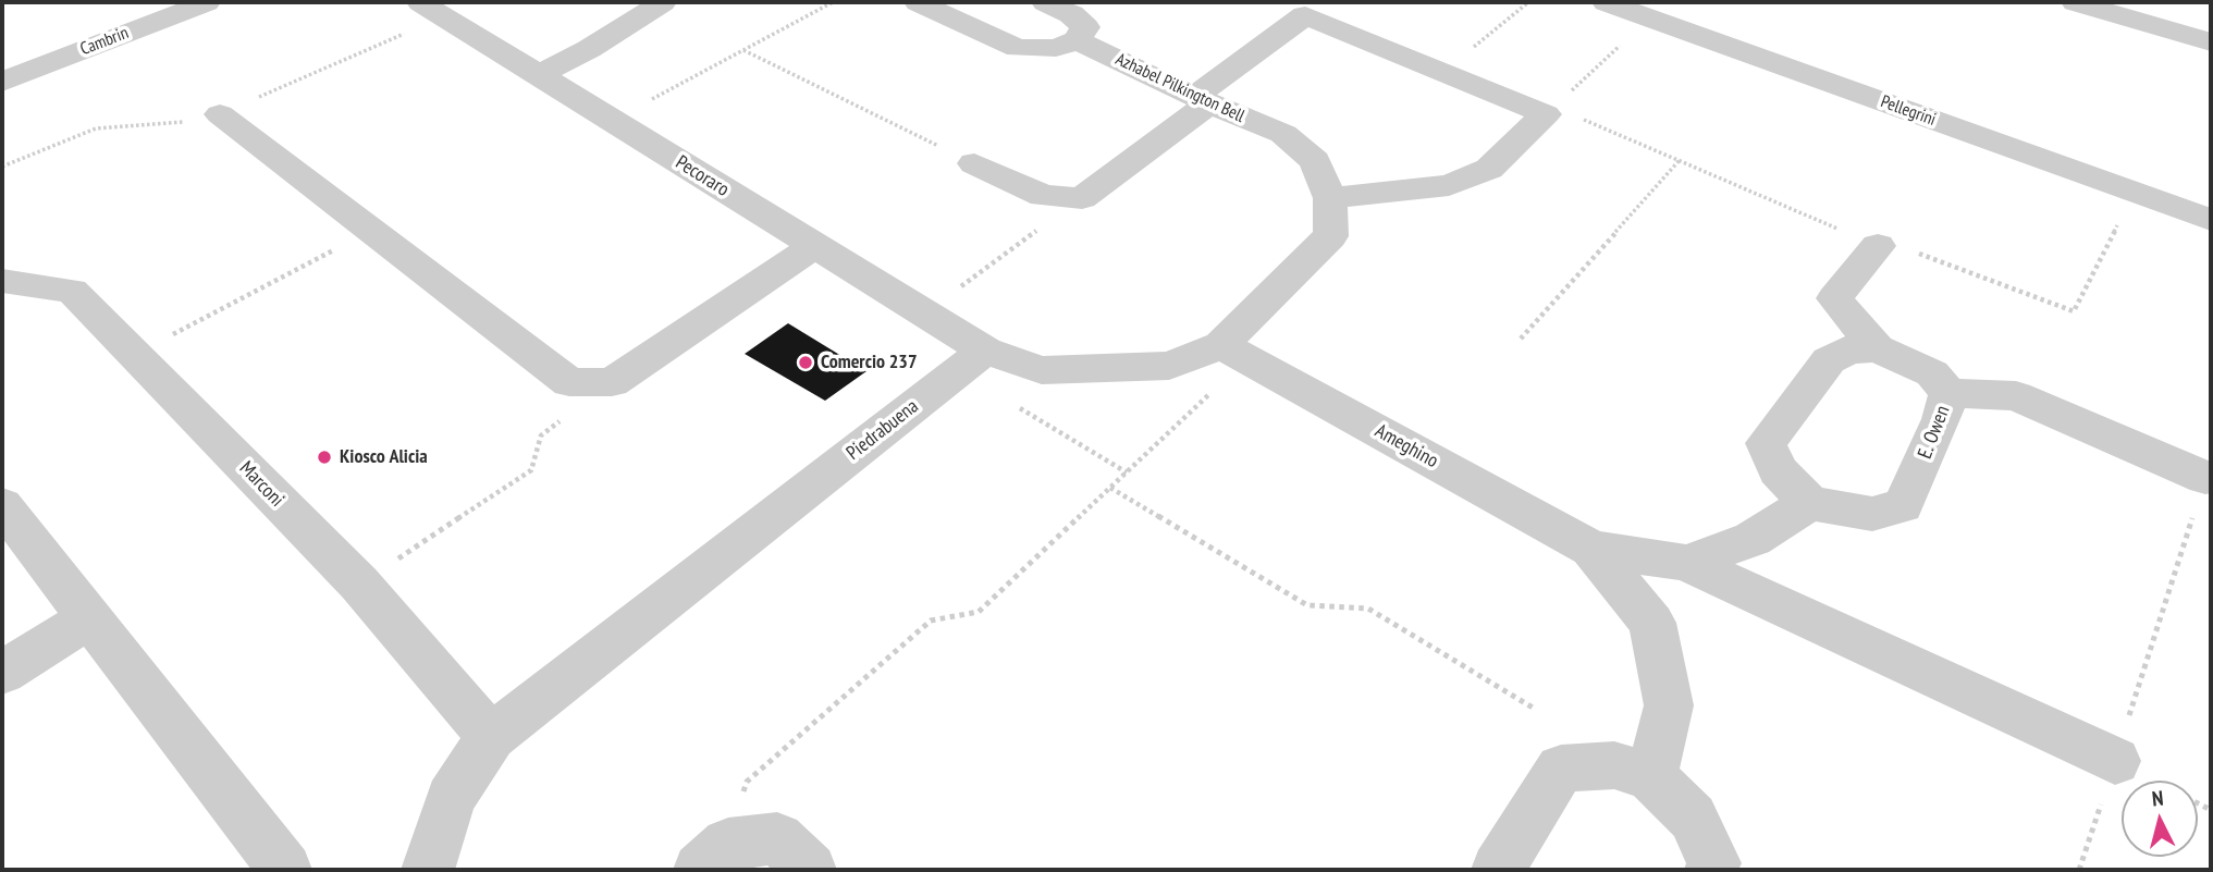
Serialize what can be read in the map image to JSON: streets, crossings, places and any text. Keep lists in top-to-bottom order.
{
  "streets": {
    "street": [
      "Cambrin",
      "Azhabel Pilkington Bell",
      "Pellegrini",
      "Pecoraro",
      "Piedrabuena",
      "E. Owen",
      "Ameghino",
      "Marconi"
    ]
  },
  "crossings": [
    ["Pecoraro", "Piedrabuena"],
    ["Piedrabuena", "Marconi"]
  ],
  "places": ["Comercio 237", "Kiosco Alicia"],
  "north": "top"
}
